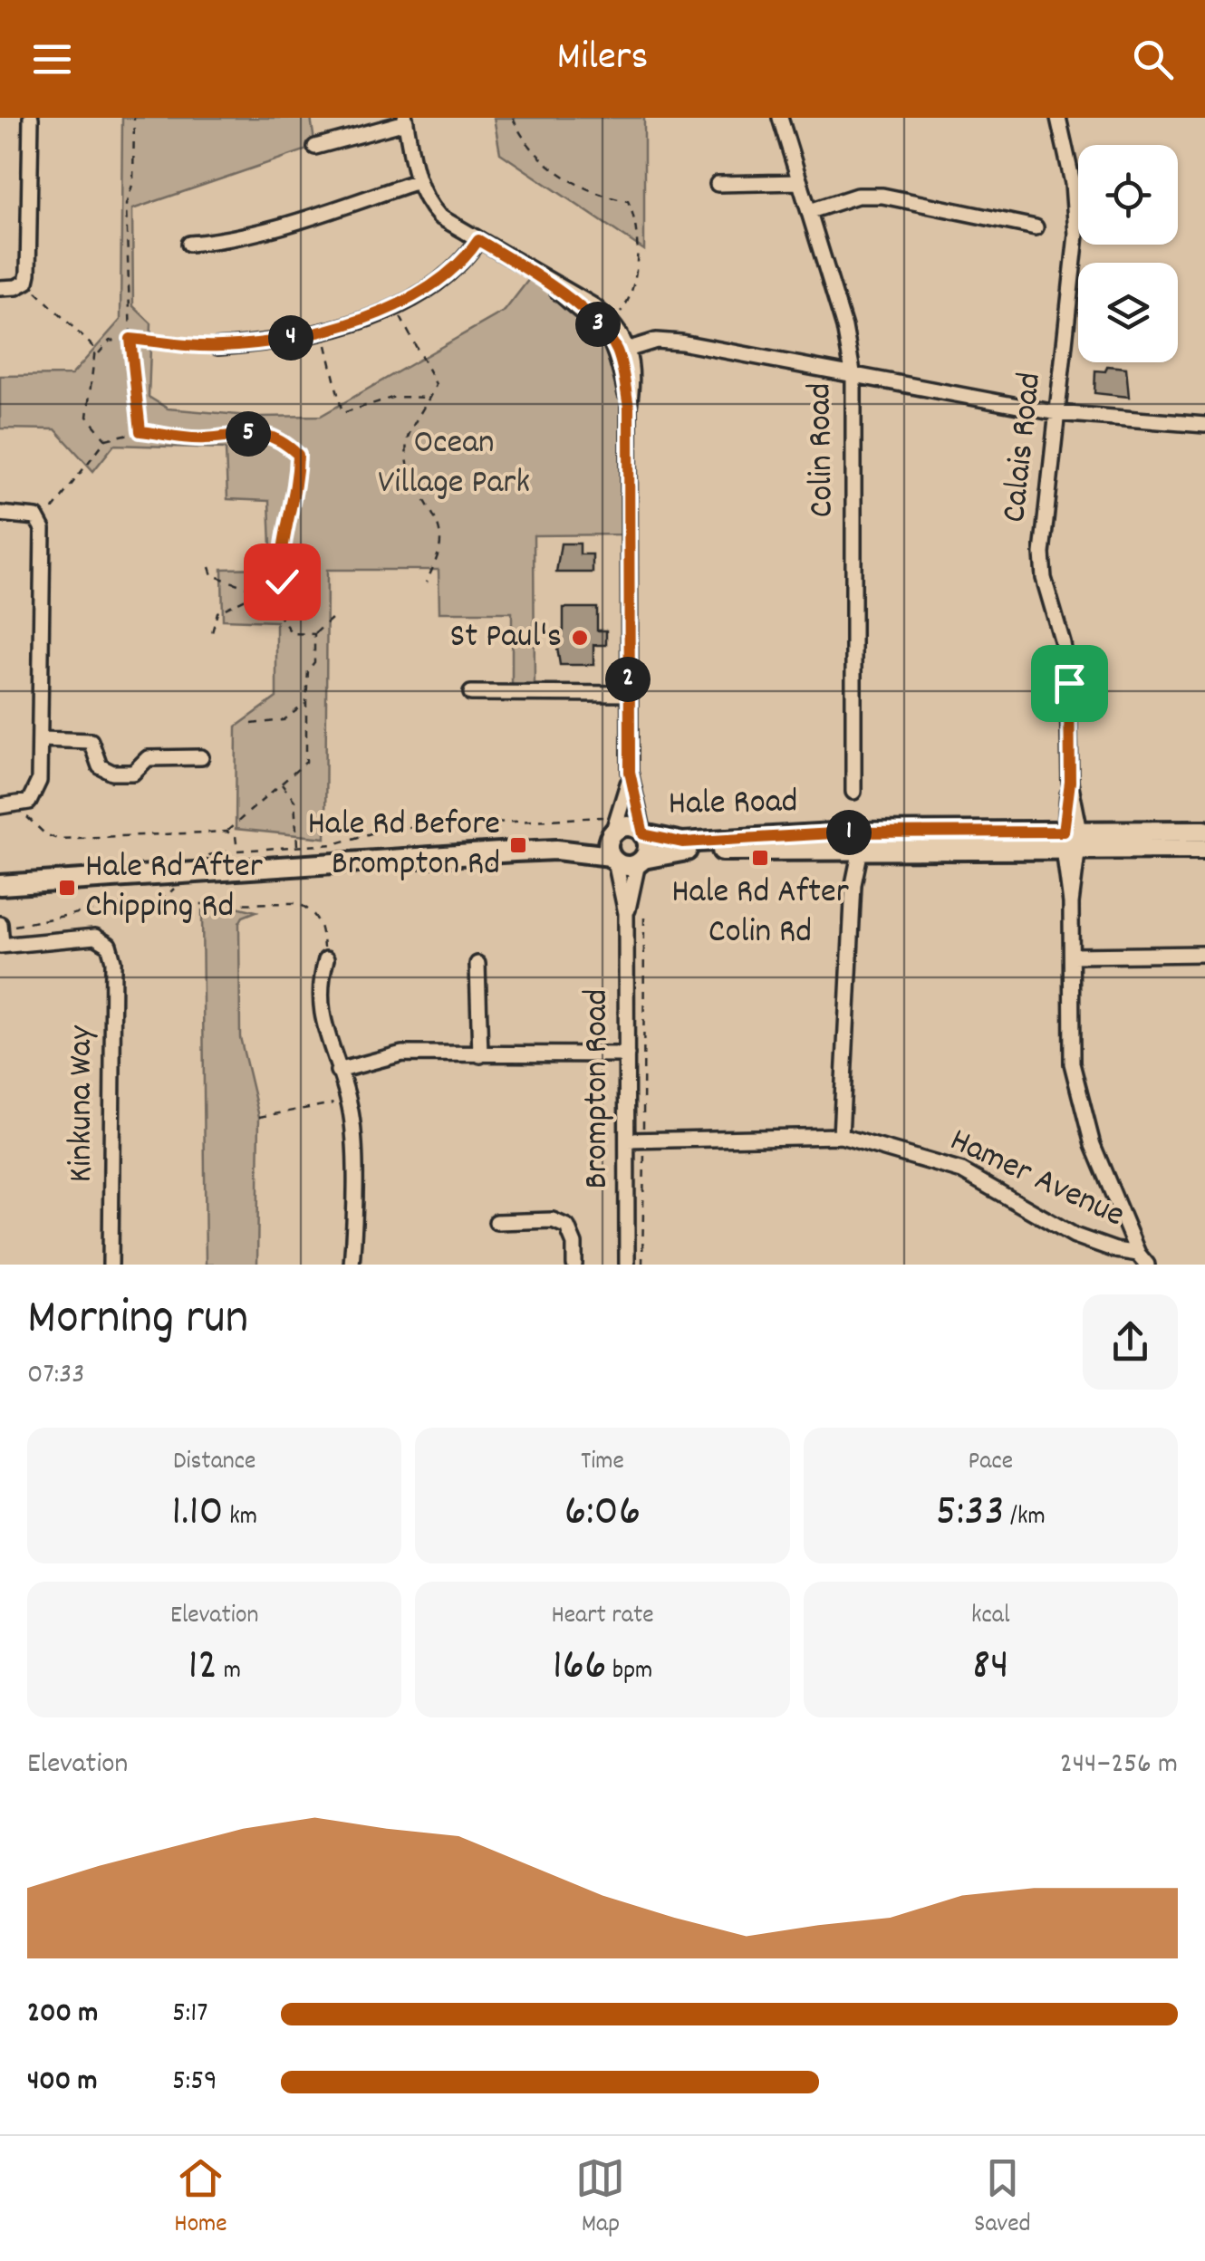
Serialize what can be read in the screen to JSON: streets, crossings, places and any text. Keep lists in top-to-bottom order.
{
  "streets": {
    "main road": ["Hale Road"],
    "street": [
      "Calais Road",
      "Colin Road",
      "Brompton Road",
      "Kinkuna Way",
      "Hamer Avenue"
    ]
  },
  "crossings": [
    ["Calais Road", "Hale Road"],
    ["Calais Road", "Hamer Avenue"],
    ["Hale Road", "Brompton Road"],
    ["Brompton Road", "Hamer Avenue"]
  ],
  "parks": ["Ocean Village Park"],
  "places": {
    "other": ["St Paul's"],
    "transit": ["Hale Rd Before Brompton Rd", "Hale Rd After Colin Rd", "Hale Rd After Chipping Rd"]
  },
  "page": {
    "header": "Milers",
    "pins": [
      "3",
      "4",
      "5",
      "2",
      "1"
    ],
    "heading": ["Morning run", "07:33"],
    "stats": [
      ["Distance", "1.10 km"],
      ["Time", "6:06"],
      ["Pace", "5:33 /km"],
      ["Elevation", "12 m"],
      ["Heart rate", "166 bpm"],
      ["kcal", "84"]
    ],
    "chart": ["Elevation", "244–256 m"],
    "list": [
      {
        "name": "200 m",
        "note": "5:17"
      },
      {
        "name": "400 m",
        "note": "5:59"
      }
    ],
    "tabs": ["Home", "Map", "Saved"]
  }
}
